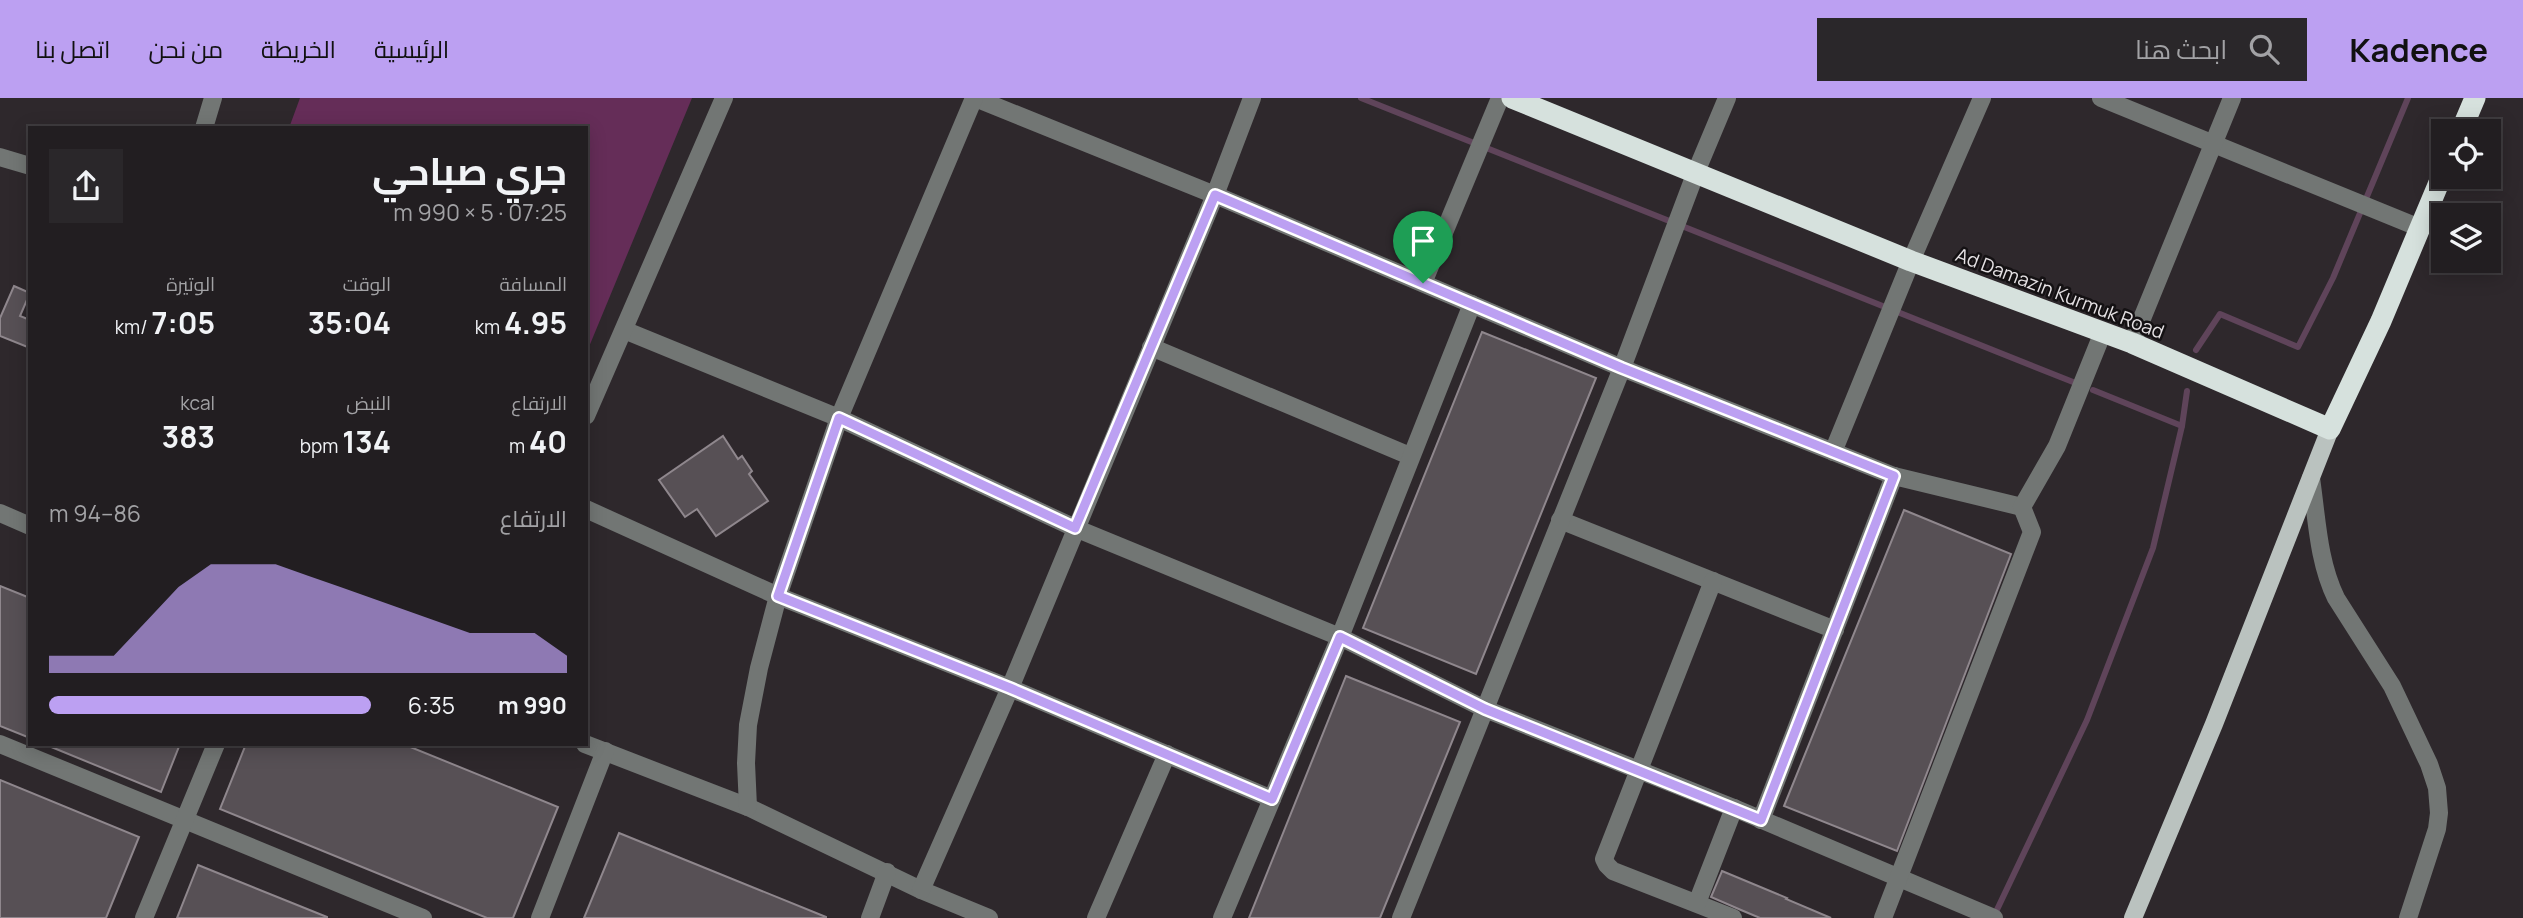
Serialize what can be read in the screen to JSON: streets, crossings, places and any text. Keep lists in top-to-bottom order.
{
  "streets": {
    "highway": ["Ad Damazin Kurmuk Road"]
  },
  "page": {
    "header": "Kadence",
    "search": "ابحث هنا",
    "nav": [
      "الرئيسية",
      "الخريطة",
      "من نحن",
      "اتصل بنا"
    ],
    "heading": ["جري صباحي", "07:25 · 5 × 990 m"],
    "stats": [
      ["المسافة", "4.95 km"],
      ["الوقت", "35:04"],
      ["الوتيرة", "7:05 /km"],
      ["الارتفاع", "40 m"],
      ["النبض", "134 bpm"],
      ["kcal", "383"]
    ],
    "chart": ["الارتفاع", "86–94 m"],
    "list": [
      {
        "name": "990 m",
        "note": "6:35"
      }
    ]
  }
}
